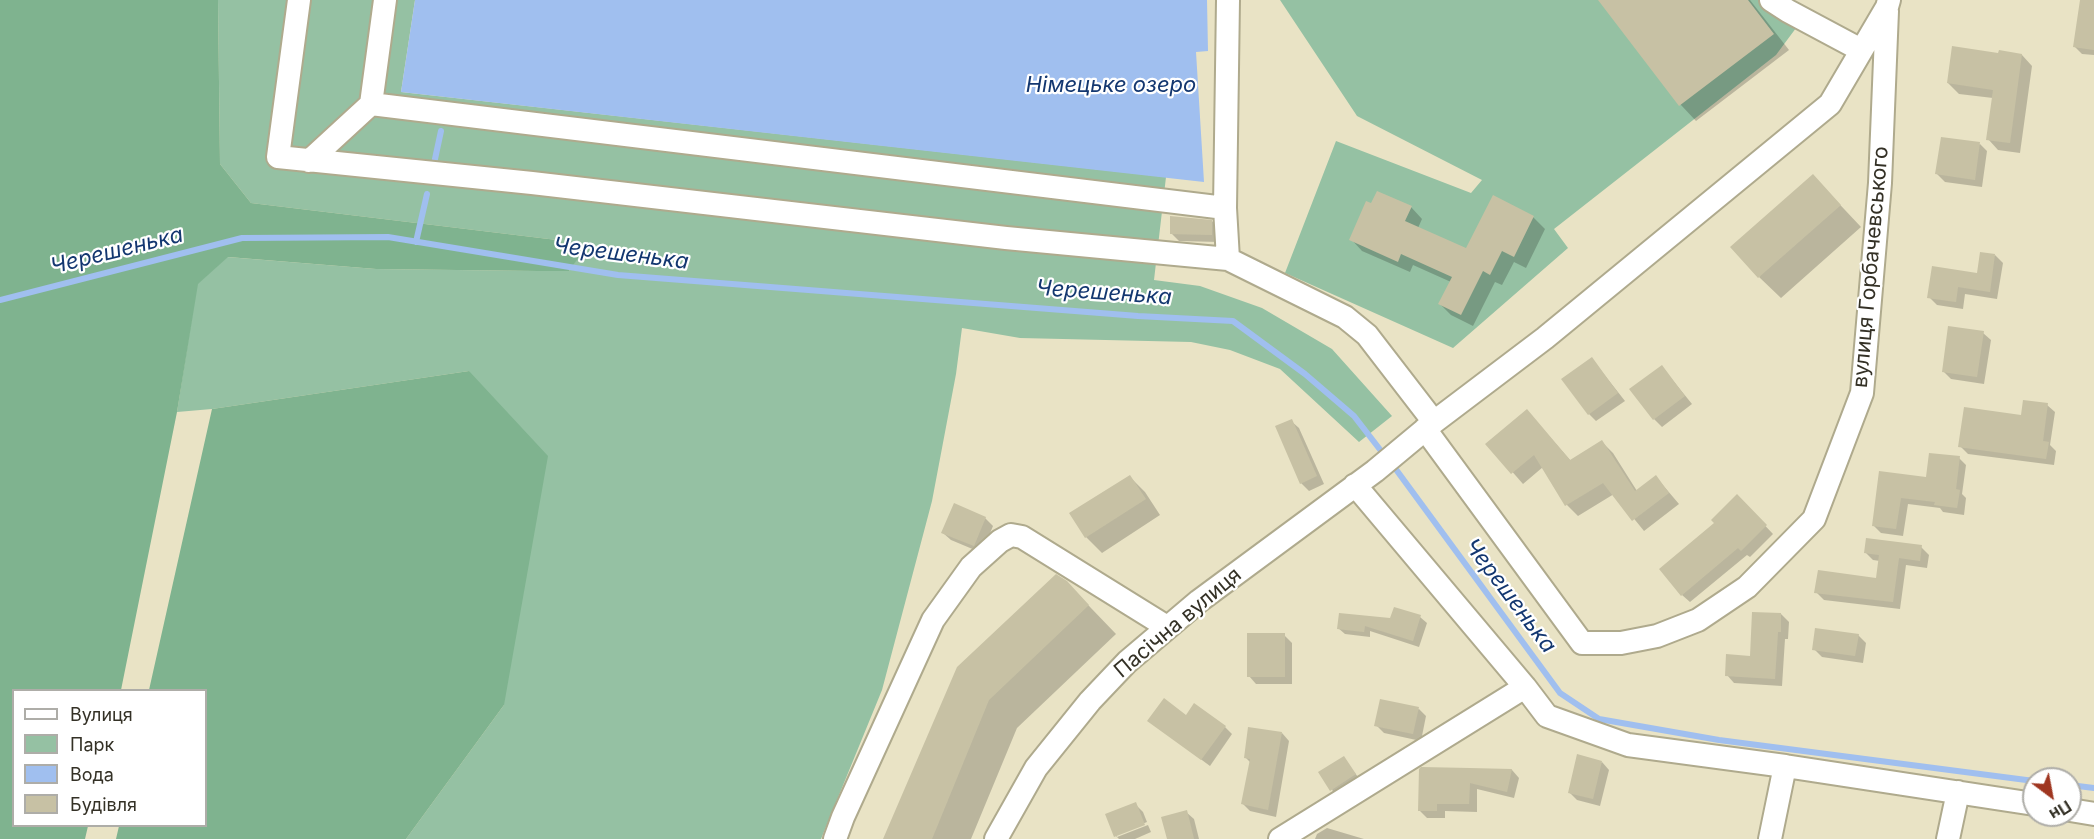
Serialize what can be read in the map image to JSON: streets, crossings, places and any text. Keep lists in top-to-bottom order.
{
  "streets": {
    "street": ["вулиця Горбачевського", "Пасічна вулиця"]
  },
  "crossings": [
    ["вулиця Горбачевського", "Пасічна вулиця"]
  ],
  "water": ["Німецьке озеро", "Черешенька"],
  "legend": [
    "Вулиця",
    "Парк",
    "Вода",
    "Будівля"
  ],
  "north": "bottom right"
}
